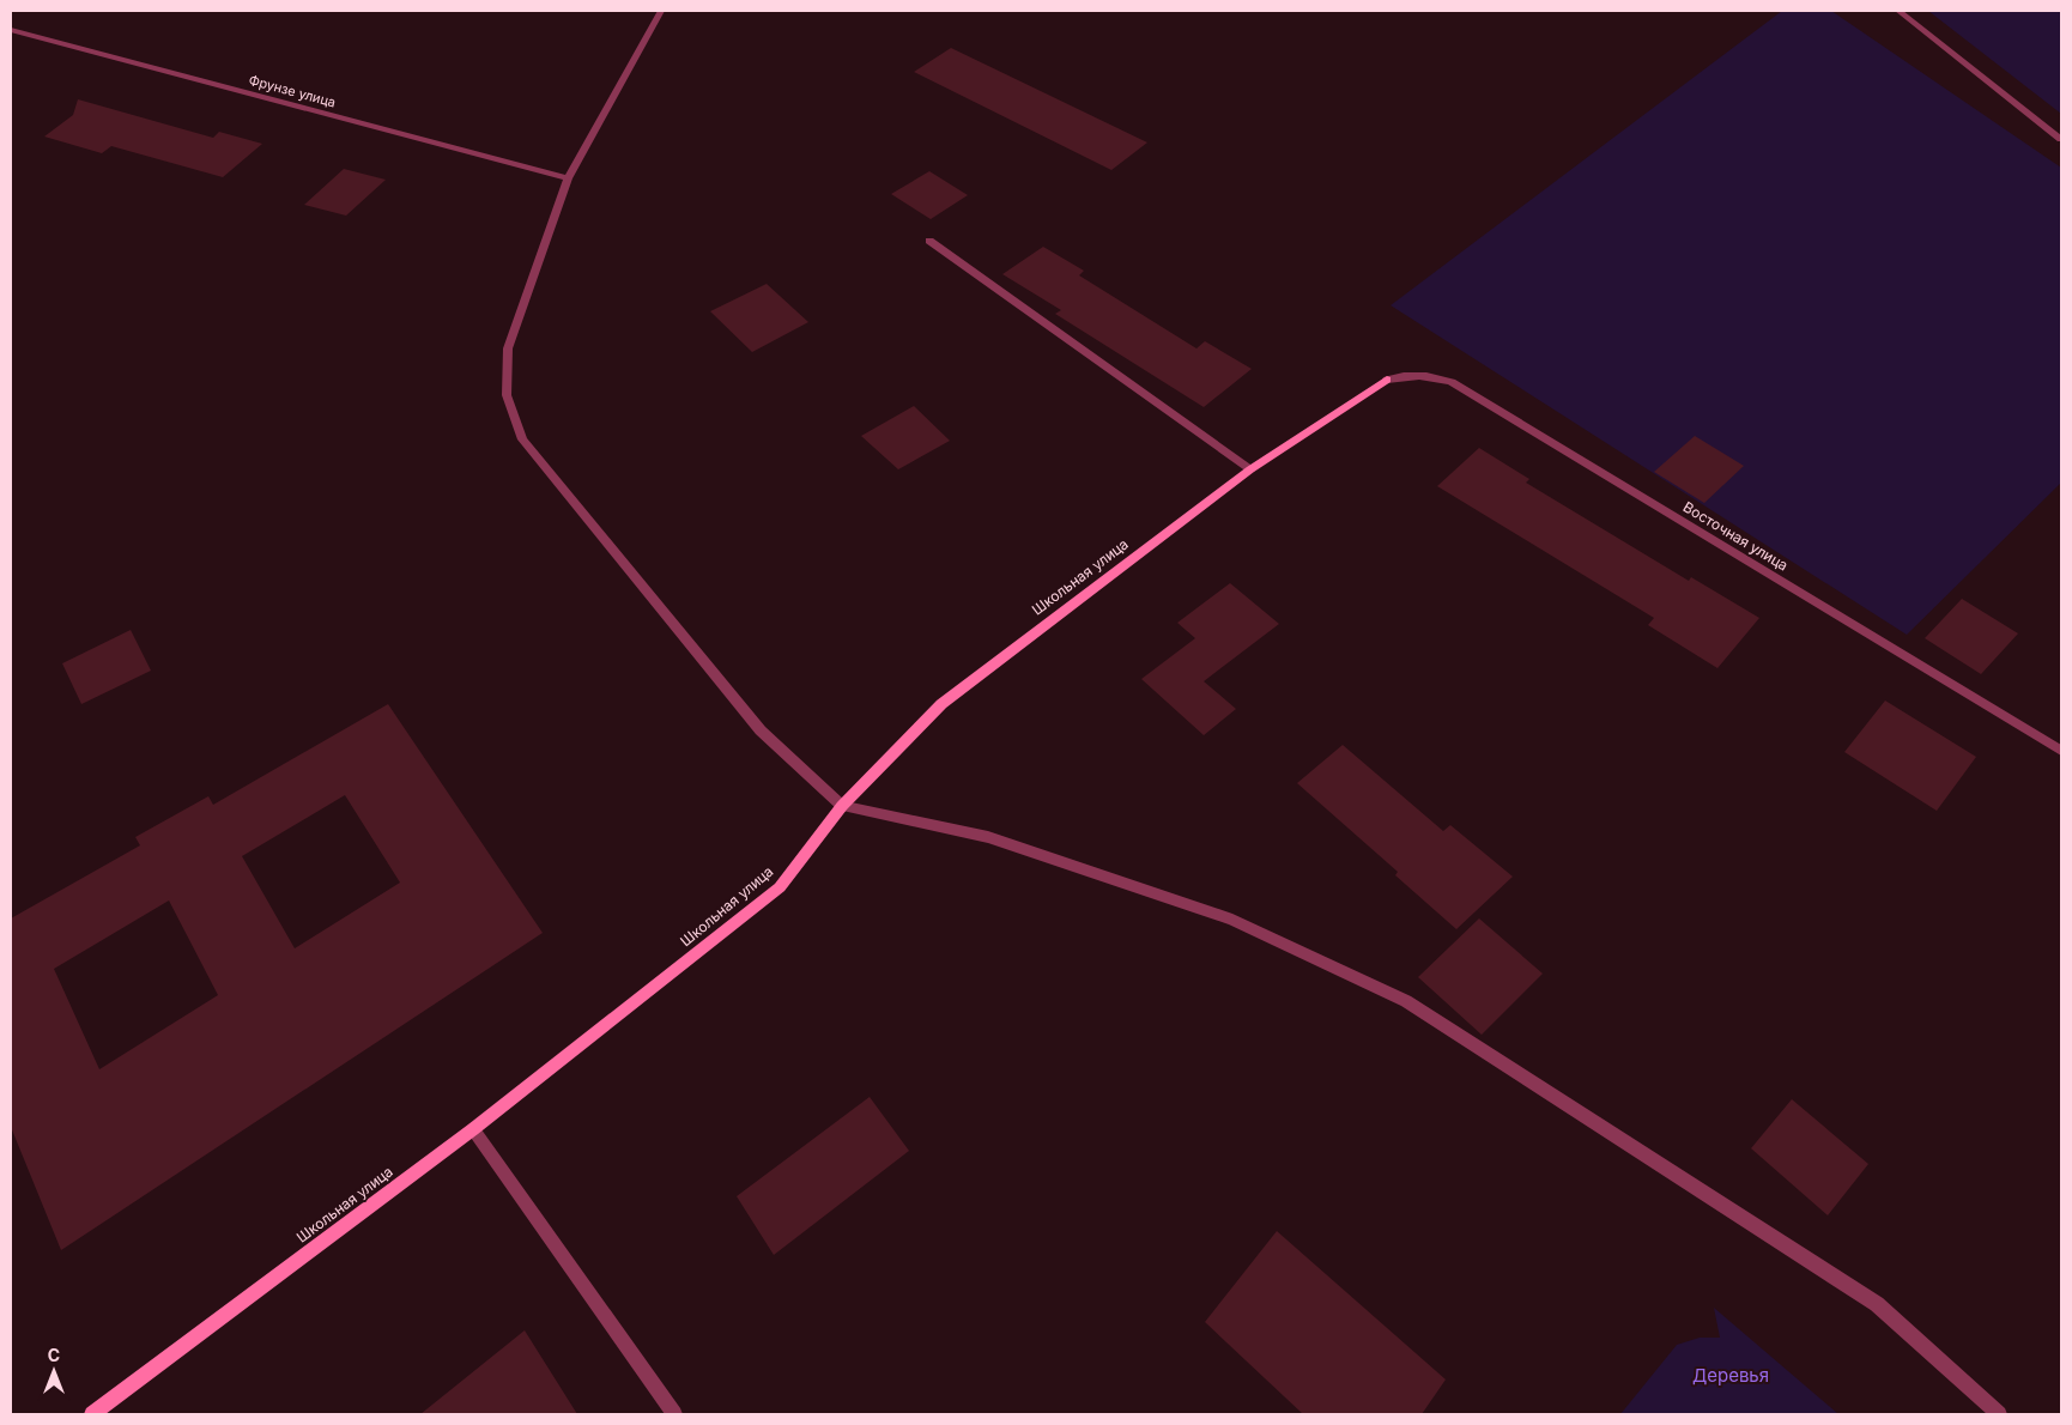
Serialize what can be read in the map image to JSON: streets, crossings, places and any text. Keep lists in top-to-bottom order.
{
  "streets": {
    "street": ["Фрунзе улица", "Восточная улица", "Школьная улица"]
  },
  "crossings": [
    ["Восточная улица", "Школьная улица"]
  ],
  "parks": ["Деревья"],
  "north": "top"
}
